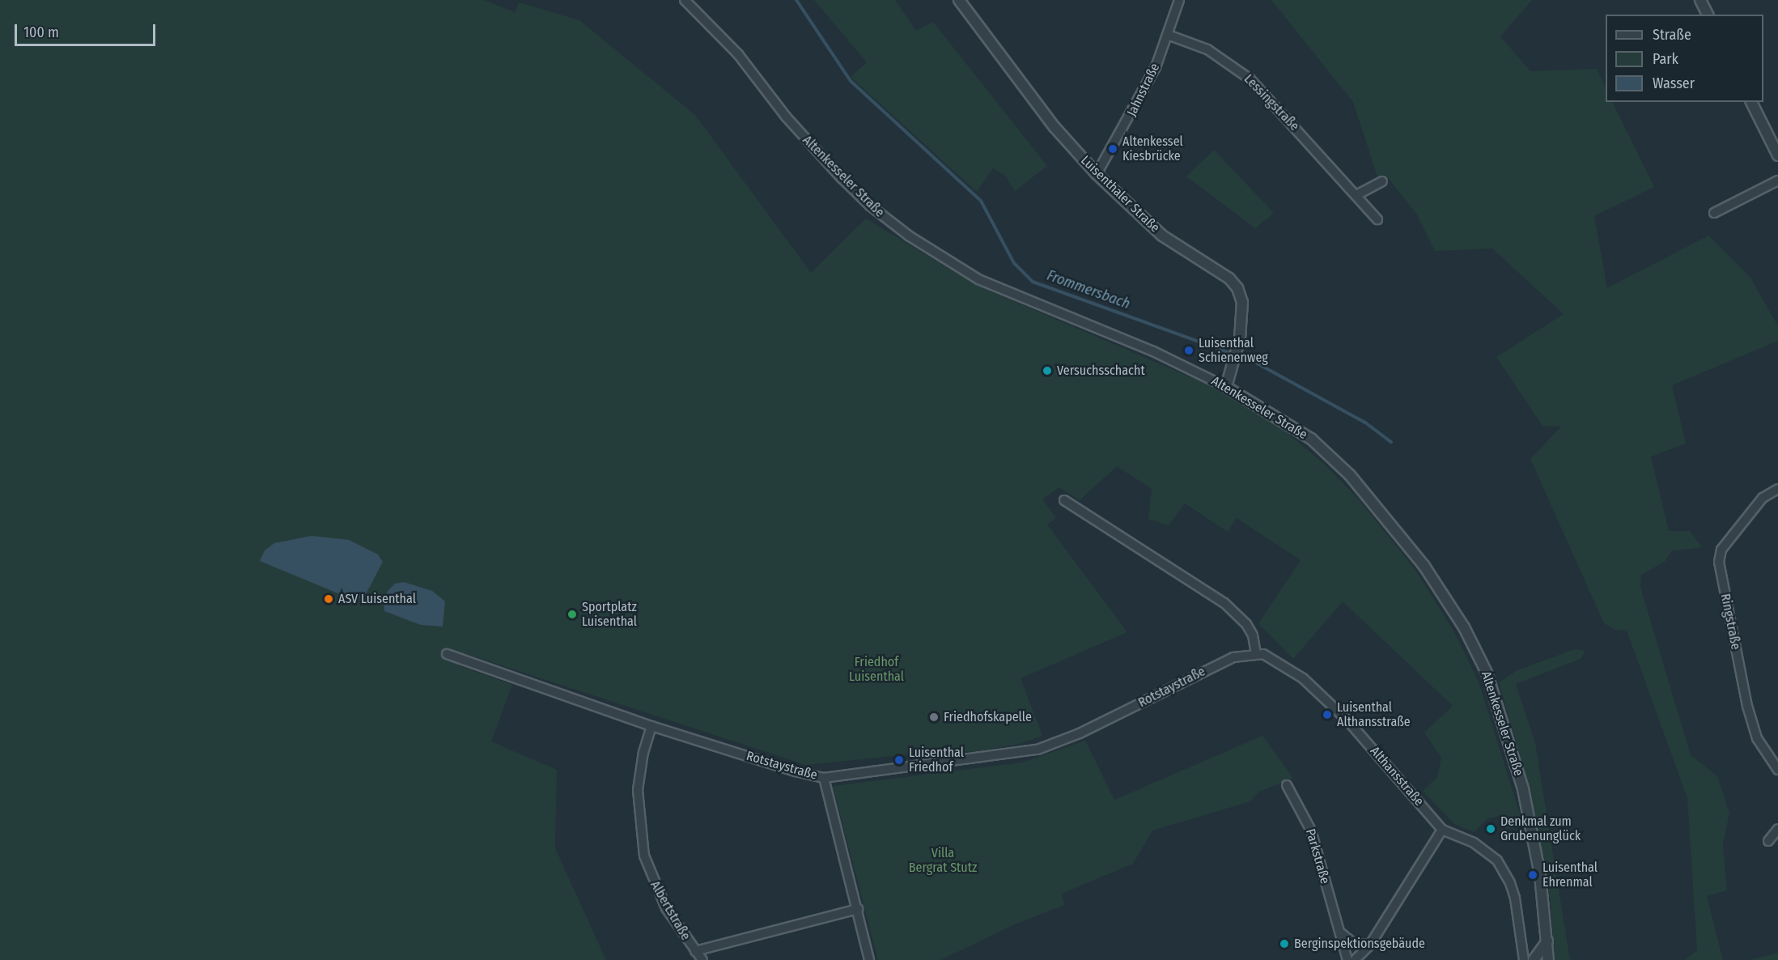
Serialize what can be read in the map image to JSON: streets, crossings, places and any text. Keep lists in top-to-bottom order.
{
  "streets": {
    "street": [
      "Jahnstraße",
      "Lessingstraße",
      "Altenkesseler Straße",
      "Luisenthaler Straße",
      "Ringstraße",
      "Rotstaystraße",
      "Althansstraße",
      "Parkstraße",
      "Albertstraße"
    ]
  },
  "crossings": [
    ["Jahnstraße", "Lessingstraße"],
    ["Jahnstraße", "Luisenthaler Straße"],
    ["Altenkesseler Straße", "Luisenthaler Straße"],
    ["Rotstaystraße", "Althansstraße"],
    ["Rotstaystraße", "Albertstraße"]
  ],
  "water": ["Frommersbach"],
  "parks": ["Friedhof Luisenthal", "Villa Bergrat Stutz"],
  "places": [
    "Altenkessel Kiesbrücke",
    "Luisenthal Schienenweg",
    "Versuchsschacht",
    "ASV Luisenthal",
    "Sportplatz Luisenthal",
    "Luisenthal Althansstraße",
    "Friedhofskapelle",
    "Luisenthal Friedhof",
    "Denkmal zum Grubenunglück",
    "Luisenthal Ehrenmal",
    "Berginspektionsgebäude"
  ],
  "legend": ["Straße", "Park", "Wasser"],
  "scale_bar": "100 m"
}
